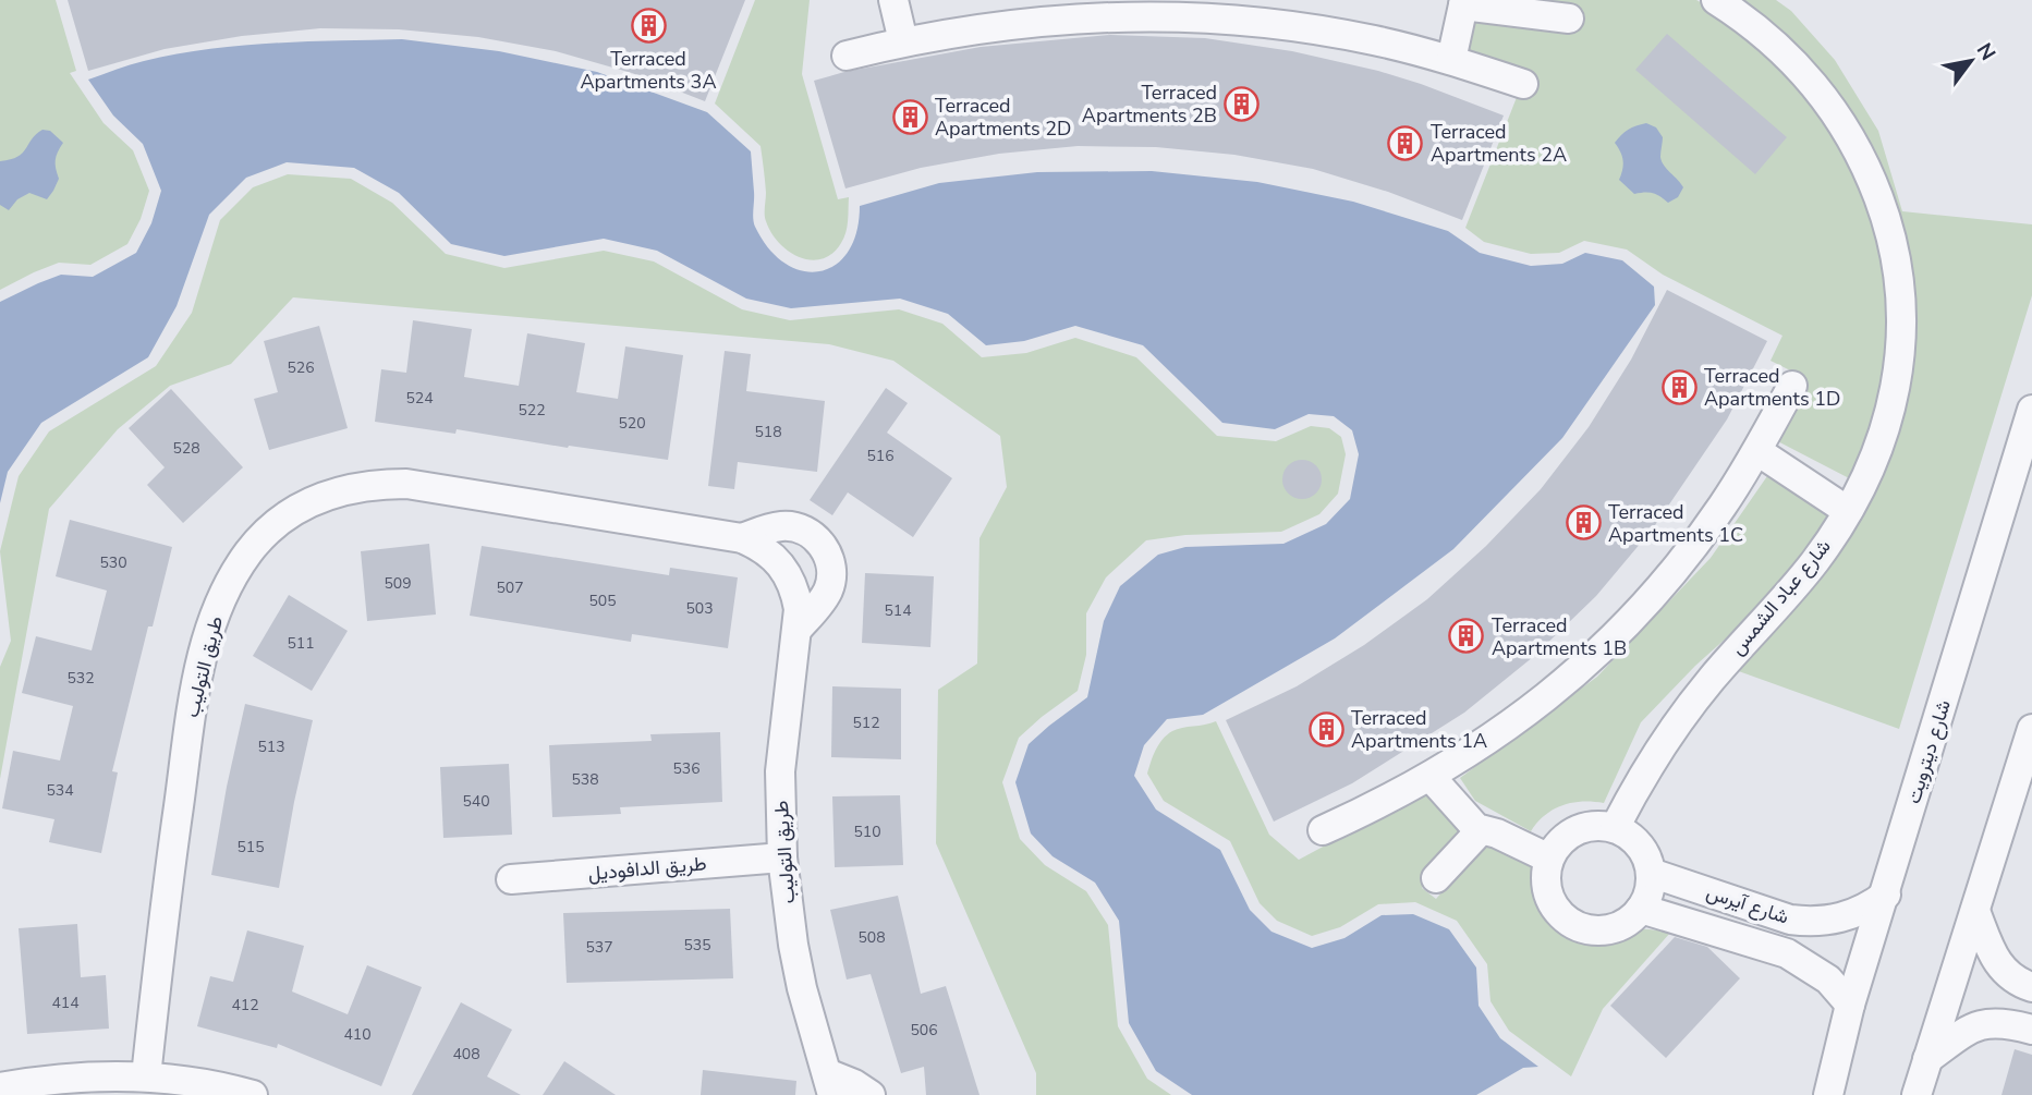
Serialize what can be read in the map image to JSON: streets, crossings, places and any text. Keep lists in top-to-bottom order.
{
  "streets": {
    "street": [
      "شارع عباد الشمس",
      "طريق التوليب",
      "شارع ديترويت",
      "طريق الدافوديل",
      "شارع آيرس"
    ]
  },
  "crossings": [
    ["شارع عباد الشمس", "شارع آيرس"],
    ["طريق التوليب", "طريق الدافوديل"],
    ["شارع ديترويت", "شارع آيرس"]
  ],
  "places": {
    "building": [
      "Terraced Apartments 3A",
      "Terraced Apartments 2B",
      "Terraced Apartments 2D",
      "Terraced Apartments 2A",
      "Terraced Apartments 1D",
      "Terraced Apartments 1C",
      "Terraced Apartments 1B",
      "Terraced Apartments 1A"
    ]
  },
  "house_numbers": [
    "526",
    "524",
    "522",
    "520",
    "518",
    "528",
    "516",
    "530",
    "509",
    "507",
    "505",
    "503",
    "514",
    "511",
    "532",
    "512",
    "513",
    "536",
    "538",
    "534",
    "540",
    "510",
    "515",
    "508",
    "535",
    "537",
    "414",
    "412",
    "506",
    "410",
    "408"
  ],
  "north": "top right"
}
